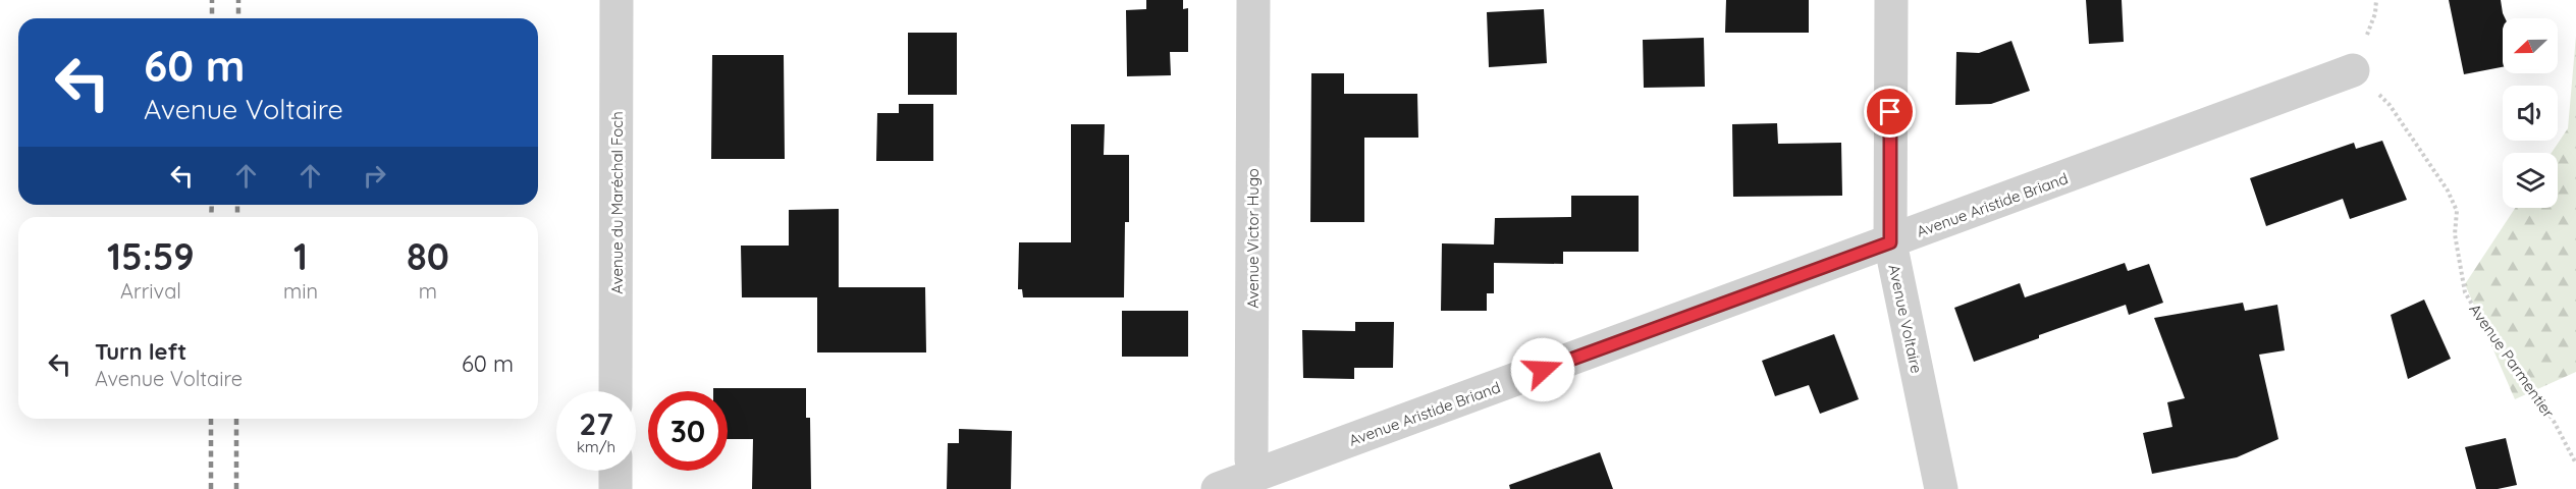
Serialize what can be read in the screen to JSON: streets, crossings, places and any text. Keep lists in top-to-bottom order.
{
  "streets": {
    "street": [
      "Avenue du Maréchal Foch",
      "Avenue Aristide Briand",
      "Avenue Victor Hugo",
      "Avenue Voltaire"
    ],
    "path": ["Avenue Parmentier"]
  },
  "crossings": [
    ["Avenue Aristide Briand", "Avenue Victor Hugo"],
    ["Avenue Aristide Briand", "Avenue Voltaire"],
    ["Avenue Aristide Briand", "Avenue Parmentier"]
  ],
  "north": "left",
  "page": {
    "turn": ["60 m", "Avenue Voltaire"],
    "eta": [
      "15:59",
      "Arrival",
      "1",
      "min",
      "80",
      "m"
    ],
    "list": [
      {
        "name": "Turn left",
        "note": "Avenue Voltaire",
        "value": "60 m"
      }
    ],
    "speed": "27 km/h",
    "limit": "30"
  }
}
